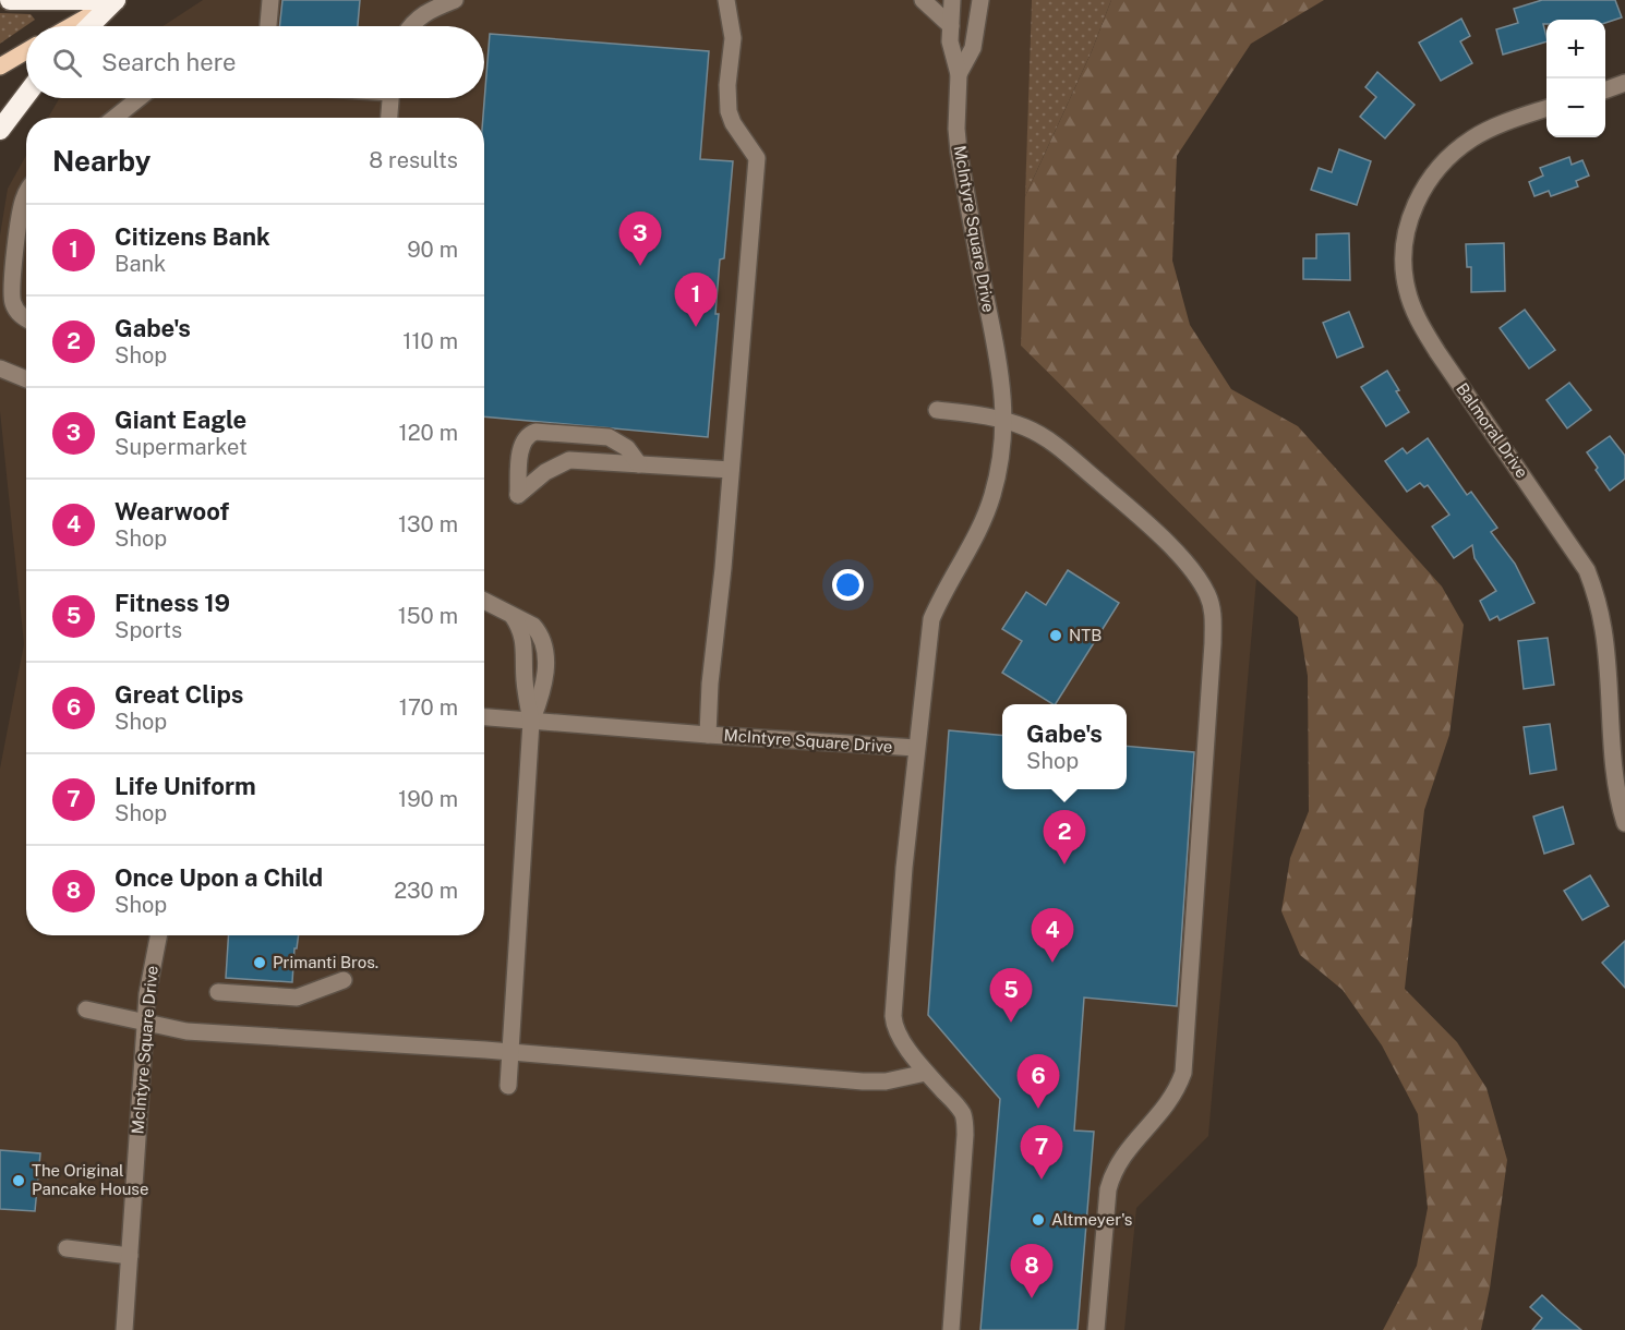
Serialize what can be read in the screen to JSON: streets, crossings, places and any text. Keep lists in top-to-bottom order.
{
  "streets": {
    "street": ["McIntyre Square Drive", "Balmoral Drive"]
  },
  "places": [
    "NTB",
    "Primanti Bros.",
    "The Original Pancake House",
    "Altmeyer's"
  ],
  "page": {
    "map_buttons": ["+", "−"],
    "search": "Search here",
    "heading": ["Nearby", "8 results"],
    "list": [
      {
        "mark": "1",
        "name": "Citizens Bank",
        "note": "Bank",
        "value": "90 m"
      },
      {
        "mark": "2",
        "name": "Gabe's",
        "note": "Shop",
        "value": "110 m"
      },
      {
        "mark": "3",
        "name": "Giant Eagle",
        "note": "Supermarket",
        "value": "120 m"
      },
      {
        "mark": "4",
        "name": "Wearwoof",
        "note": "Shop",
        "value": "130 m"
      },
      {
        "mark": "5",
        "name": "Fitness 19",
        "note": "Sports",
        "value": "150 m"
      },
      {
        "mark": "6",
        "name": "Great Clips",
        "note": "Shop",
        "value": "170 m"
      },
      {
        "mark": "7",
        "name": "Life Uniform",
        "note": "Shop",
        "value": "190 m"
      },
      {
        "mark": "8",
        "name": "Once Upon a Child",
        "note": "Shop",
        "value": "230 m"
      }
    ],
    "pins": [
      "3",
      "1",
      "2",
      "4",
      "5",
      "6",
      "7",
      "8"
    ],
    "popup": ["Gabe's", "Shop"]
  }
}
